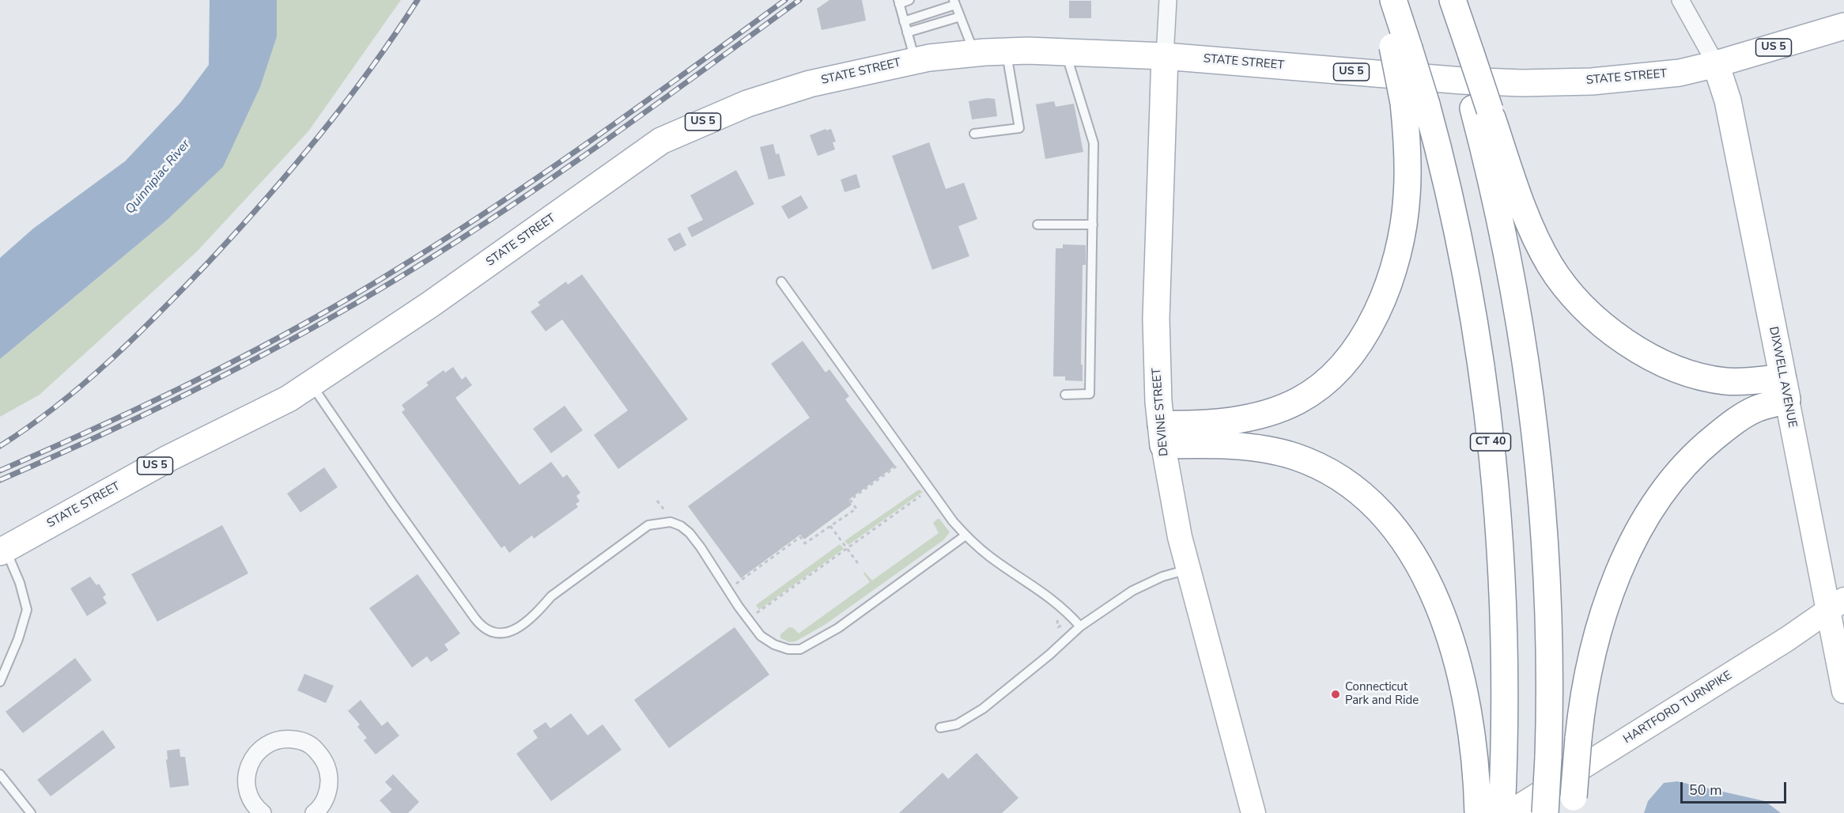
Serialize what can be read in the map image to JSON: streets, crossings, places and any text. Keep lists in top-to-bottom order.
{
  "streets": {
    "main road": [
      "US 5",
      "STATE STREET",
      "DIXWELL AVENUE",
      "DEVINE STREET",
      "CT 40",
      "HARTFORD TURNPIKE"
    ]
  },
  "crossings": [
    ["STATE STREET", "DIXWELL AVENUE"],
    ["STATE STREET", "DEVINE STREET"],
    ["DIXWELL AVENUE", "HARTFORD TURNPIKE"]
  ],
  "water": ["Quinnipiac River"],
  "places": ["Connecticut Park and Ride"],
  "scale_bar": "50 m"
}
